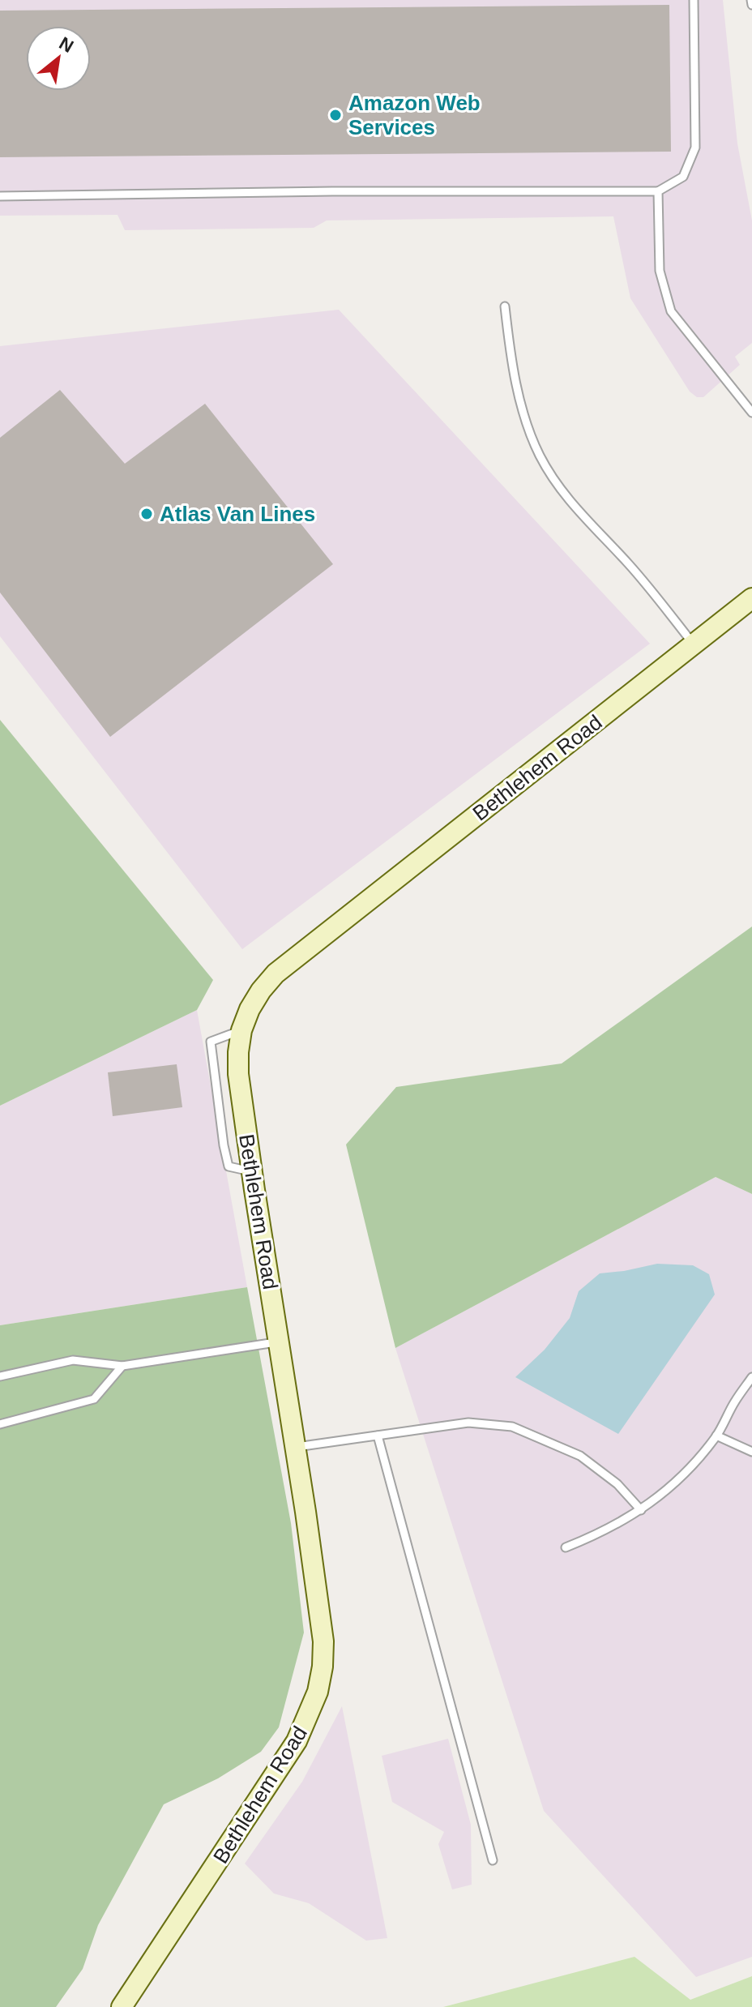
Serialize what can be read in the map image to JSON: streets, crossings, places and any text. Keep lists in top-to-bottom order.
{
  "streets": {
    "street": ["Bethlehem Road"]
  },
  "places": ["Amazon Web Services", "Atlas Van Lines"],
  "north": "top right"
}
